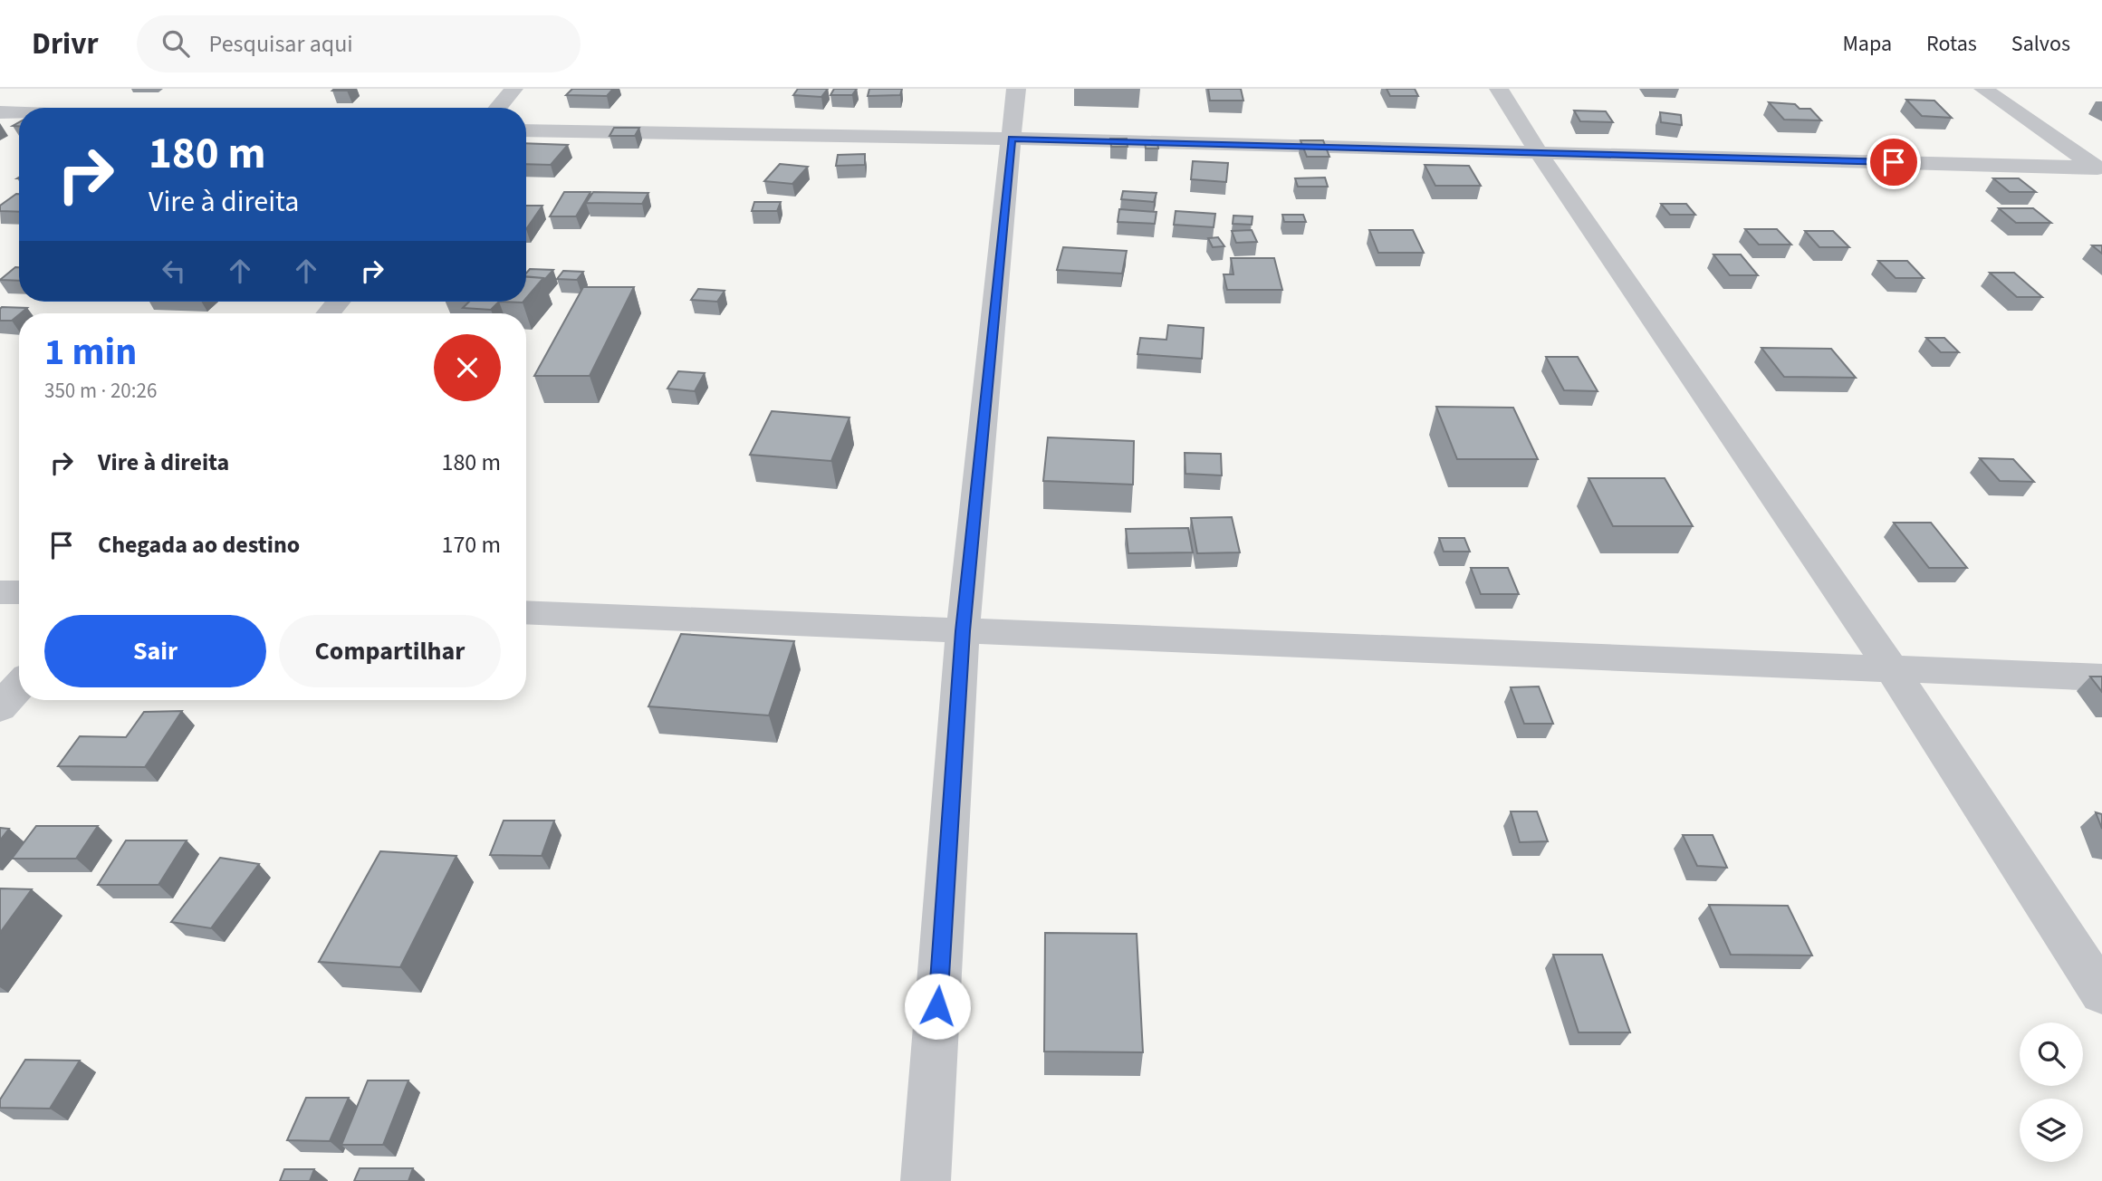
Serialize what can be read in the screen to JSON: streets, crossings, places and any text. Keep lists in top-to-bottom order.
{
  "page": {
    "header": "Drivr",
    "search": "Pesquisar aqui",
    "nav": ["Mapa", "Rotas", "Salvos"],
    "turn": ["180 m", "Vire à direita"],
    "heading": ["1 min", "350 m · 20:26"],
    "list": [
      {
        "name": "Vire à direita",
        "value": "180 m"
      },
      {
        "name": "Chegada ao destino",
        "value": "170 m"
      }
    ],
    "buttons": ["Sair", "Compartilhar"]
  }
}
